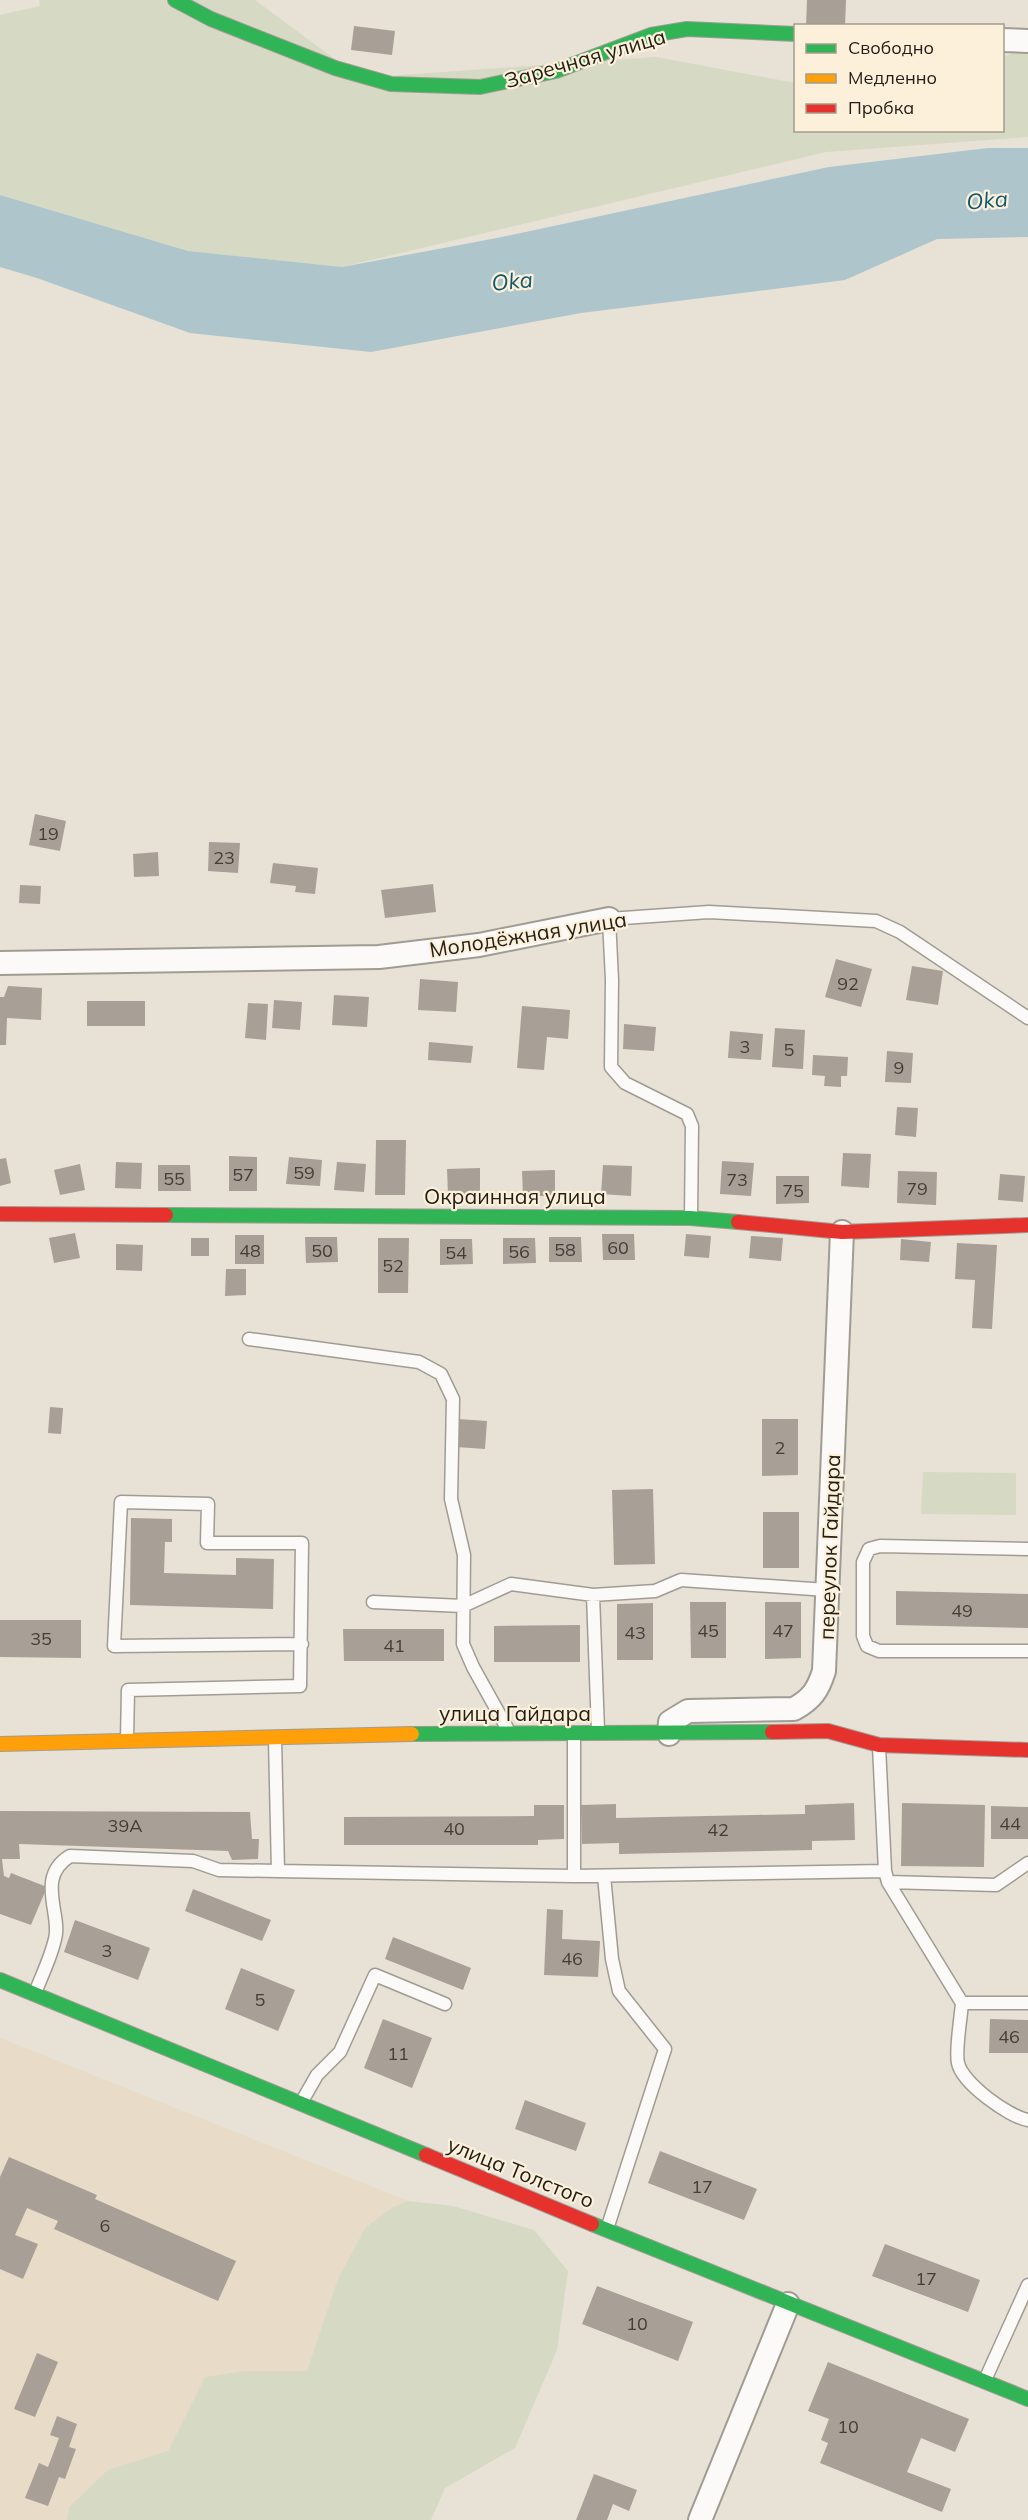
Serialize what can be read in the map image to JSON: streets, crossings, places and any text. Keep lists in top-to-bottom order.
{
  "streets": {
    "street": [
      "Заречная улица",
      "Молодёжная улица",
      "Окраинная улица",
      "переулок Гайдара",
      "улица Гайдара",
      "улица Толстого"
    ]
  },
  "crossings": [
    ["Окраинная улица", "переулок Гайдара"],
    ["переулок Гайдара", "улица Гайдара"]
  ],
  "water": ["Oka"],
  "house_numbers": [
    "19",
    "23",
    "92",
    "3",
    "5",
    "9",
    "59",
    "57",
    "55",
    "73",
    "79",
    "75",
    "60",
    "58",
    "48",
    "50",
    "56",
    "54",
    "52",
    "2",
    "49",
    "45",
    "47",
    "43",
    "35",
    "41",
    "44",
    "39А",
    "40",
    "42",
    "3",
    "46",
    "5",
    "46",
    "11",
    "17",
    "6",
    "17",
    "10",
    "10"
  ],
  "legend": ["Свободно", "Медленно", "Пробка"]
}
